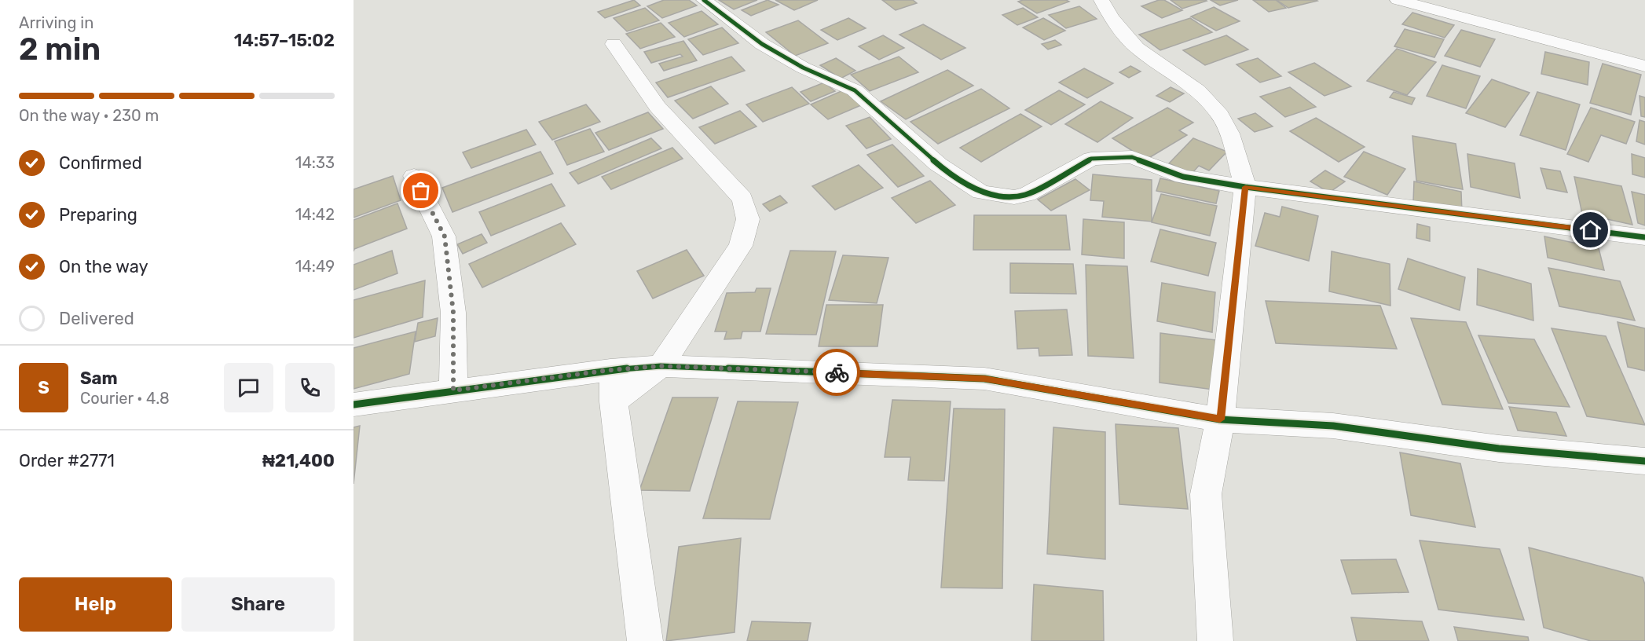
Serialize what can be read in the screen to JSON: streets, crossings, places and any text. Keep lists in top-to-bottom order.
{
  "page": {
    "heading": ["2 min", "Arriving in", "14:57–15:02"],
    "panel": [
      "Sam",
      "Courier · 4.8",
      "Order #2771",
      "₦21,400"
    ],
    "bar": "On the way · 230 m",
    "list": [
      ["Confirmed", "14:33"],
      ["Preparing", "14:42"],
      ["On the way", "14:49"],
      "Delivered"
    ],
    "round": "S",
    "buttons": ["Help", "Share"]
  }
}
